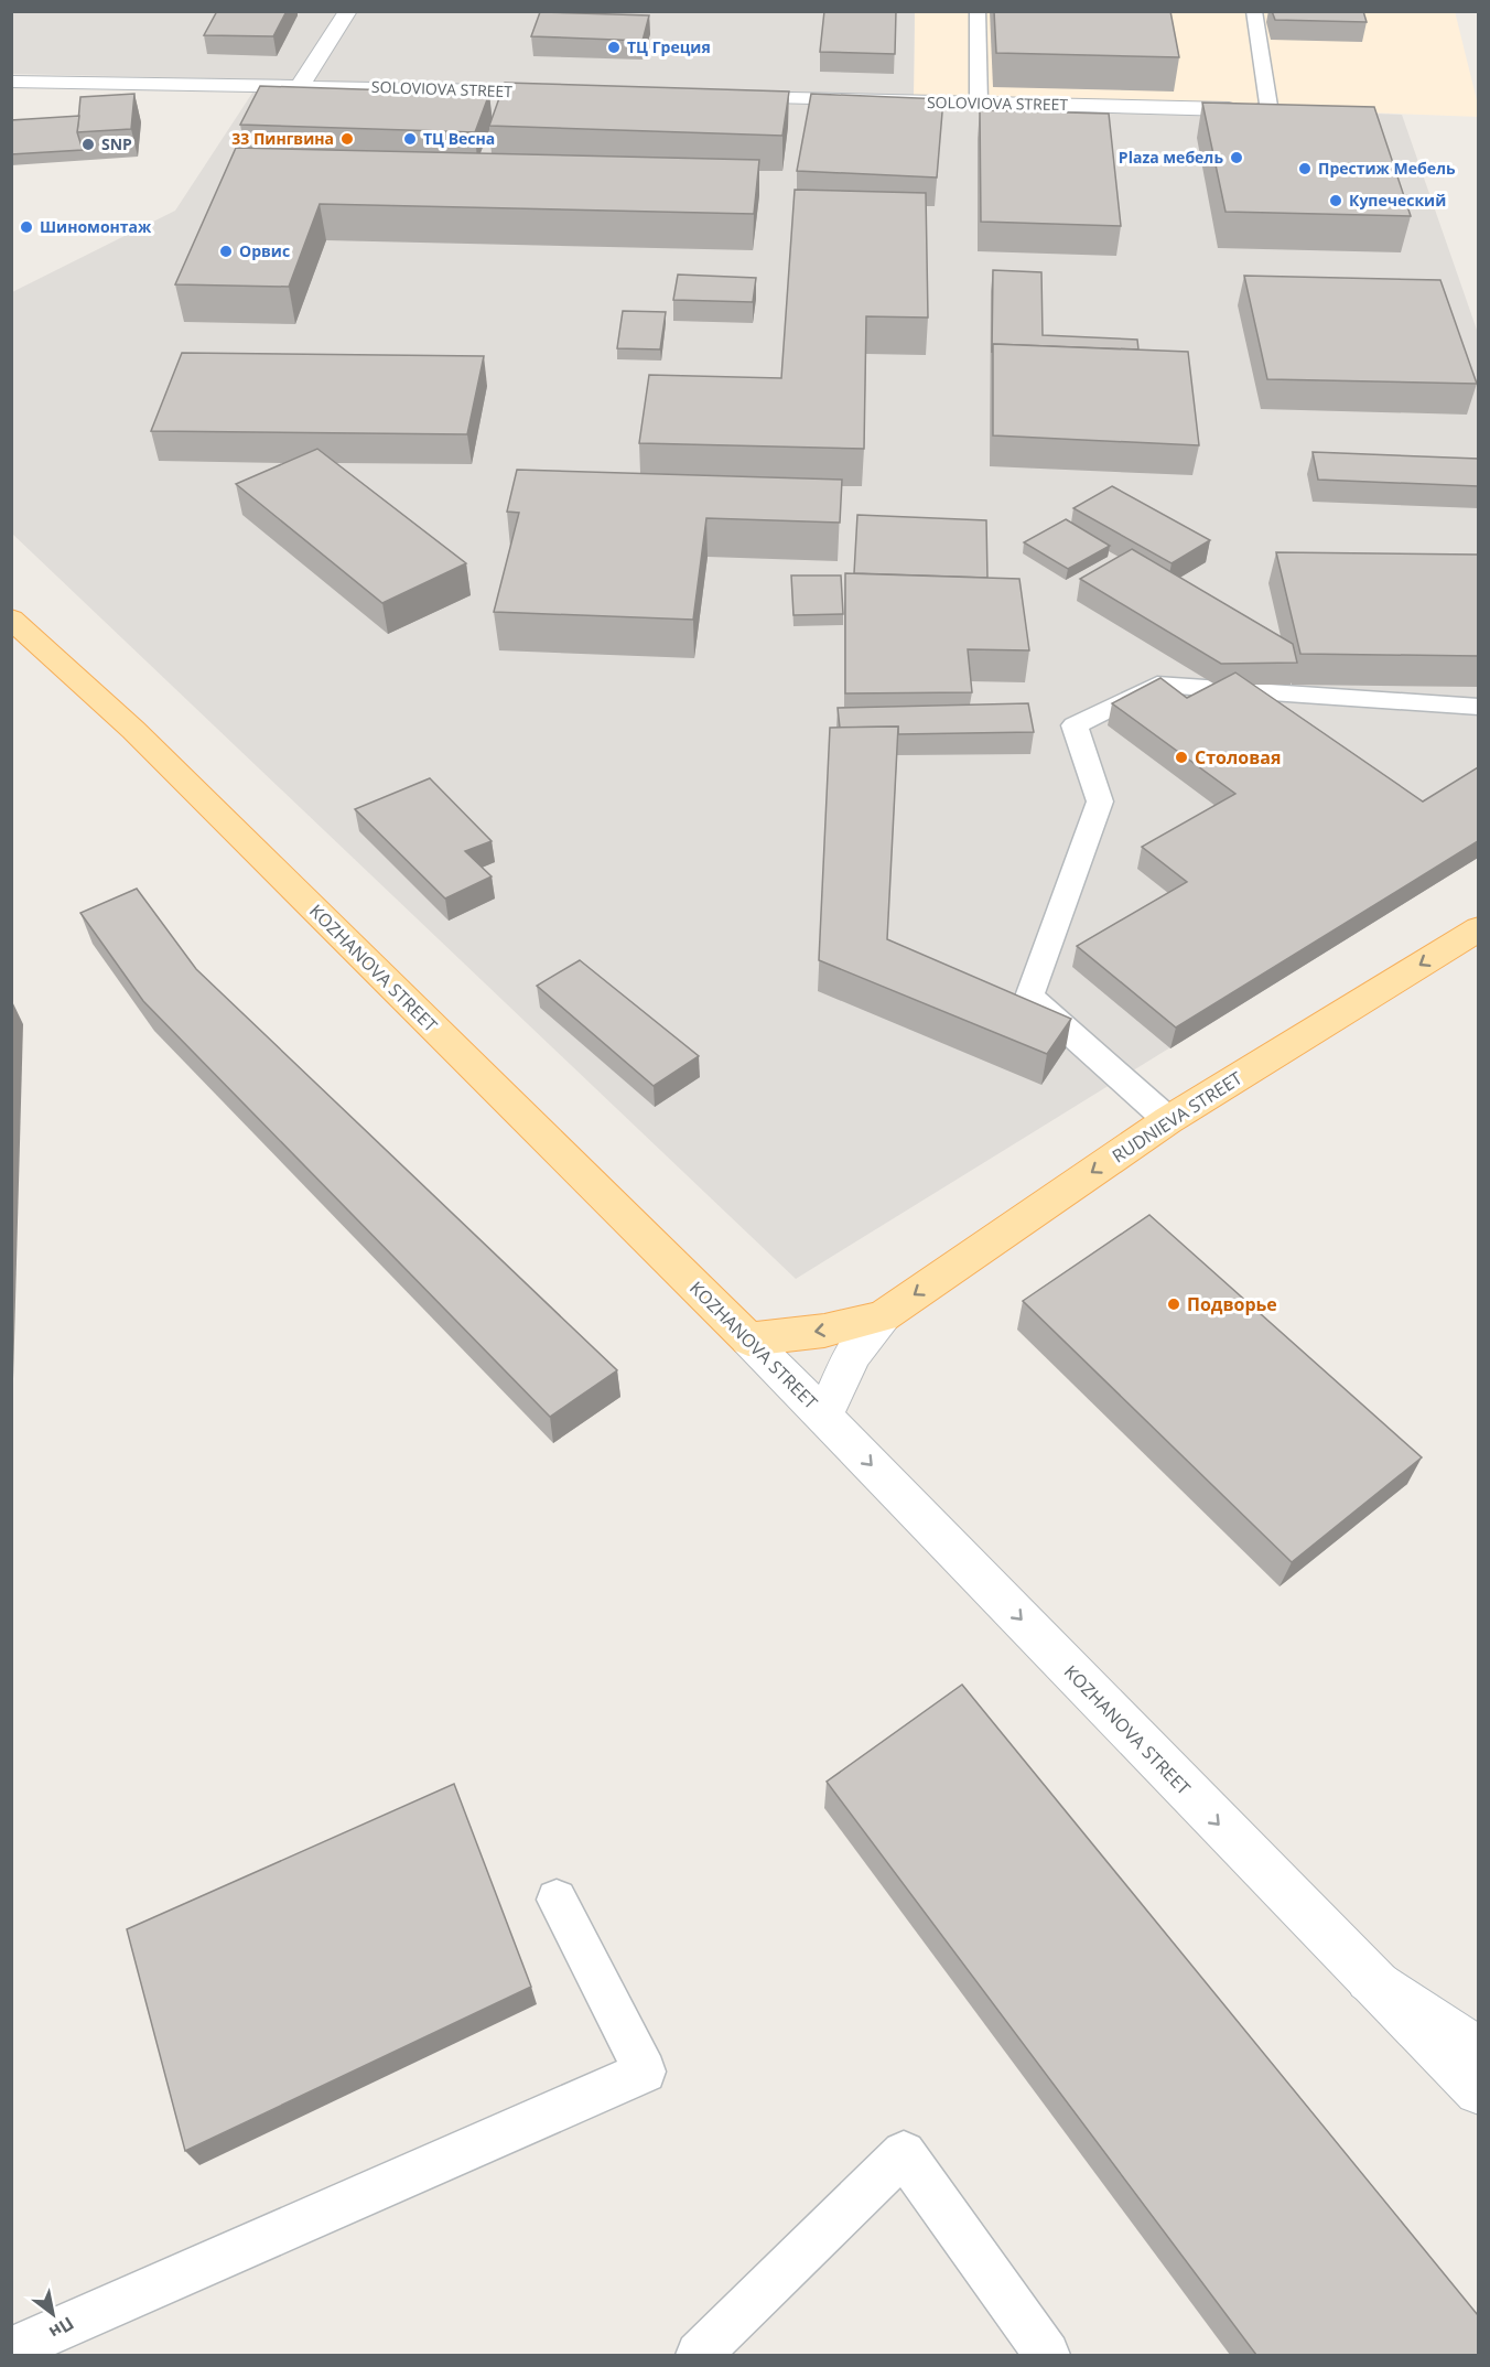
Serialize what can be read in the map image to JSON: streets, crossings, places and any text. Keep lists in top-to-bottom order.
{
  "streets": {
    "main road": ["KOZHANOVA STREET", "RUDNIEVA STREET"],
    "street": ["SOLOVIOVA STREET"]
  },
  "crossings": [
    ["KOZHANOVA STREET", "RUDNIEVA STREET"]
  ],
  "one_way": ["KOZHANOVA STREET", "RUDNIEVA STREET"],
  "places": [
    "ТЦ Греция",
    "33 Пингвина",
    "ТЦ Весна",
    "SNP",
    "Plaza мебель",
    "Престиж Мебель",
    "Купеческий",
    "Шиномонтаж",
    "Орвис",
    "Столовая",
    "Подворье"
  ],
  "north": "bottom right"
}
